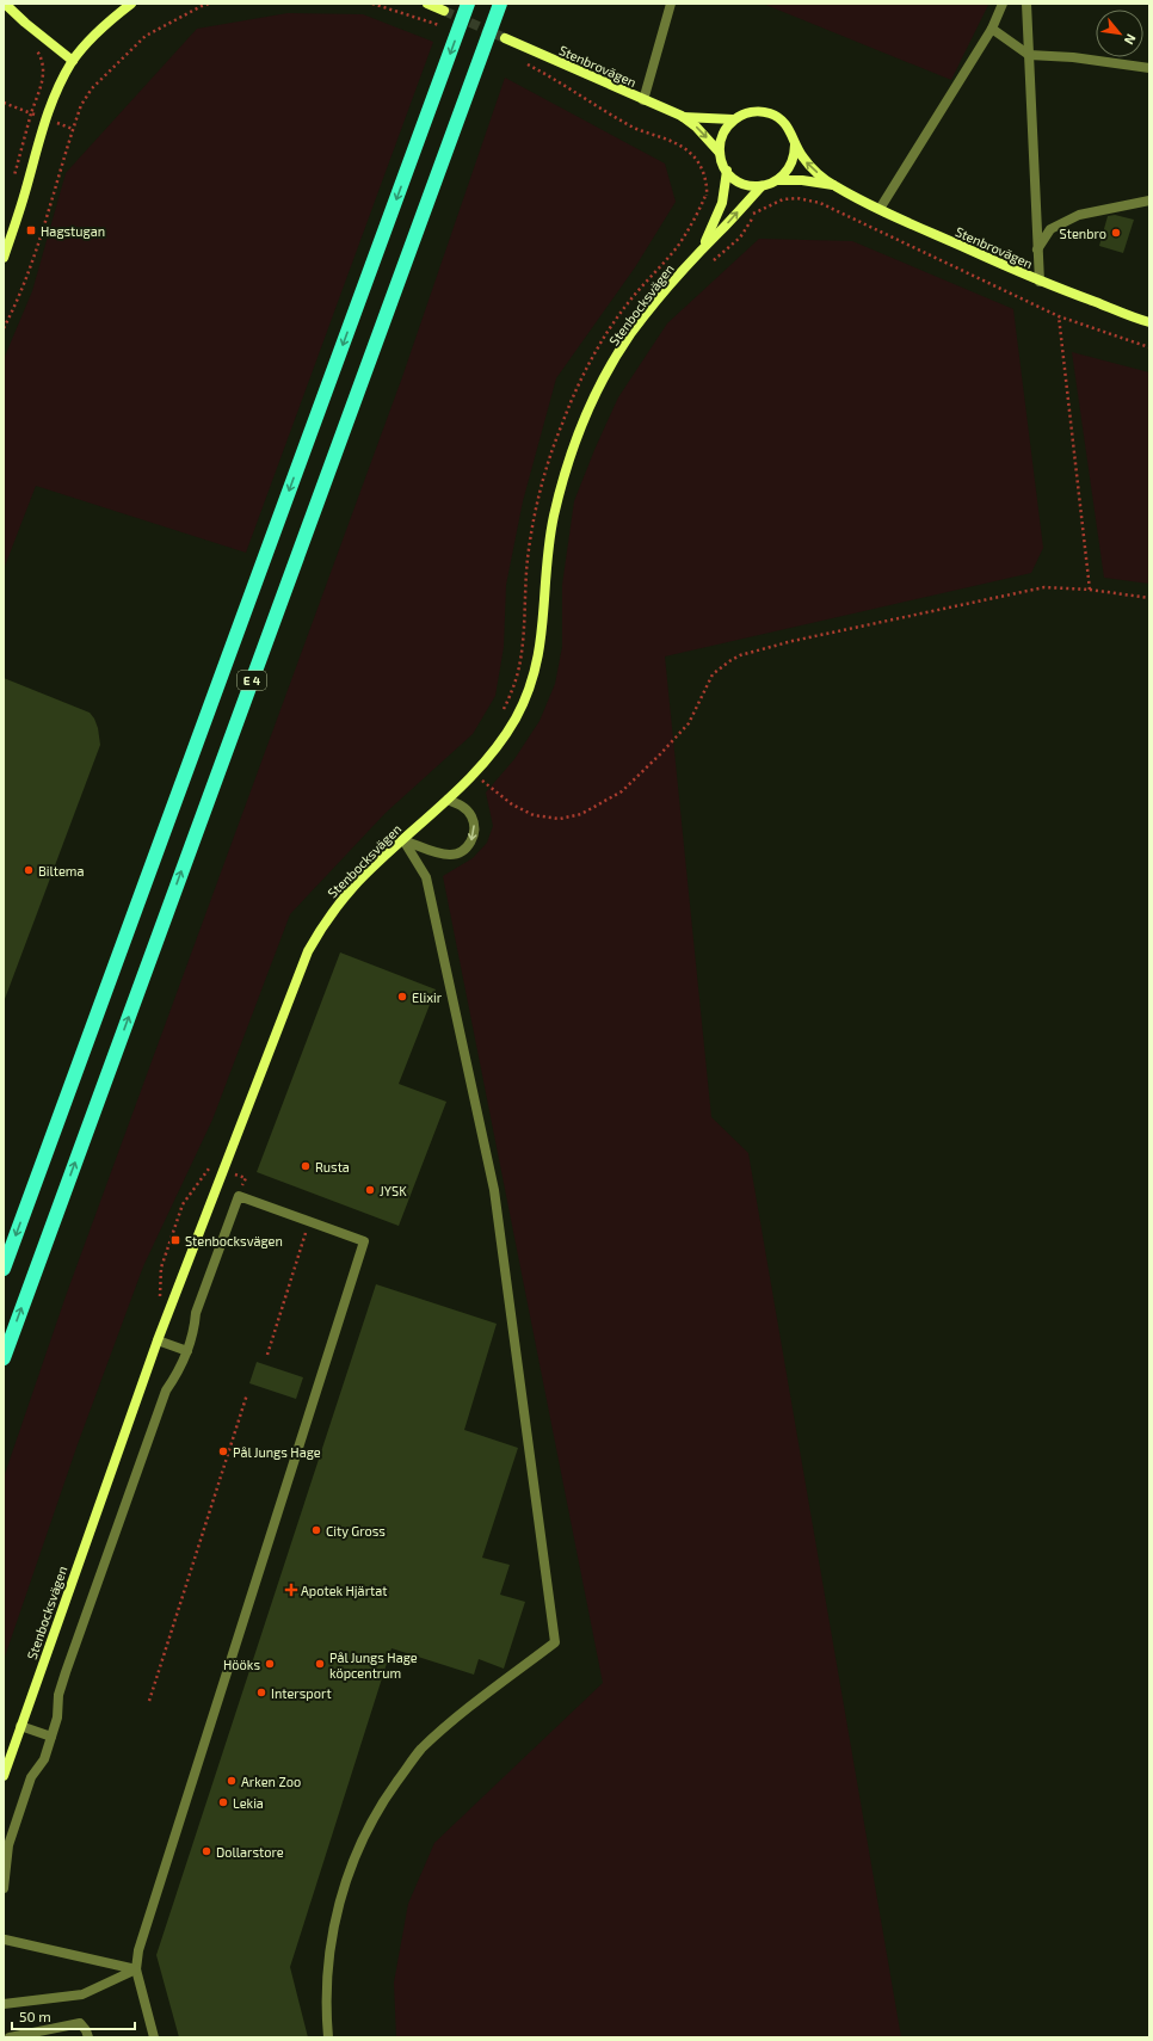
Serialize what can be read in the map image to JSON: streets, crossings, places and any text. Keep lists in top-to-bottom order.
{
  "streets": {
    "highway": ["E 4"],
    "street": ["Stenbrovägen", "Stenbocksvägen"]
  },
  "crossings": [
    ["Stenbrovägen", "Stenbocksvägen"]
  ],
  "places": {
    "transit": ["Hagstugan", "Stenbocksvägen"],
    "other": [
      "Stenbro",
      "Biltema",
      "Elixir",
      "Rusta",
      "JYSK",
      "Pål Jungs Hage",
      "City Gross",
      "Hööks",
      "Pål Jungs Hage köpcentrum",
      "Intersport",
      "Arken Zoo",
      "Lekia",
      "Dollarstore"
    ],
    "health": ["Apotek Hjärtat"]
  },
  "scale_bar": "50 m",
  "north": "bottom right"
}
